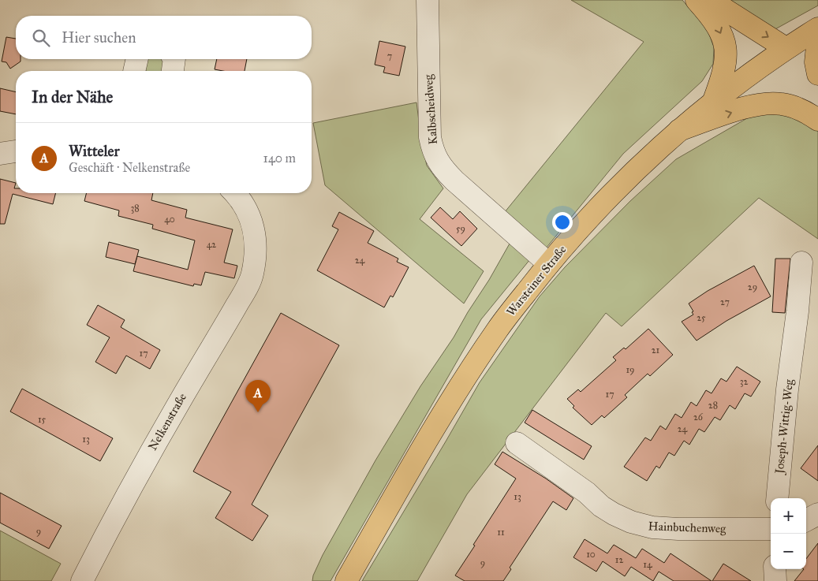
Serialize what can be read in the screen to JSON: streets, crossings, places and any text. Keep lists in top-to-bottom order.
{
  "streets": {
    "main road": ["Warsteiner Straße"],
    "street": [
      "Kalbscheidweg",
      "Nelkenstraße",
      "Joseph-Wittig-Weg",
      "Hainbuchenweg"
    ]
  },
  "crossings": [
    ["Kalbscheidweg", "Warsteiner Straße"]
  ],
  "house_numbers": [
    "7",
    "38",
    "40",
    "59",
    "42",
    "24",
    "29",
    "27",
    "25",
    "21",
    "17",
    "19",
    "32",
    "17",
    "28",
    "26",
    "15",
    "24",
    "13",
    "13",
    "9",
    "11",
    "10",
    "12",
    "9",
    "14"
  ],
  "page": {
    "search": "Hier suchen",
    "heading": "In der Nähe",
    "list": [
      {
        "mark": "A",
        "name": "Witteler",
        "note": "Geschäft · Nelkenstraße",
        "value": "140 m"
      }
    ],
    "pins": "A",
    "map_buttons": ["+", "−"]
  }
}
